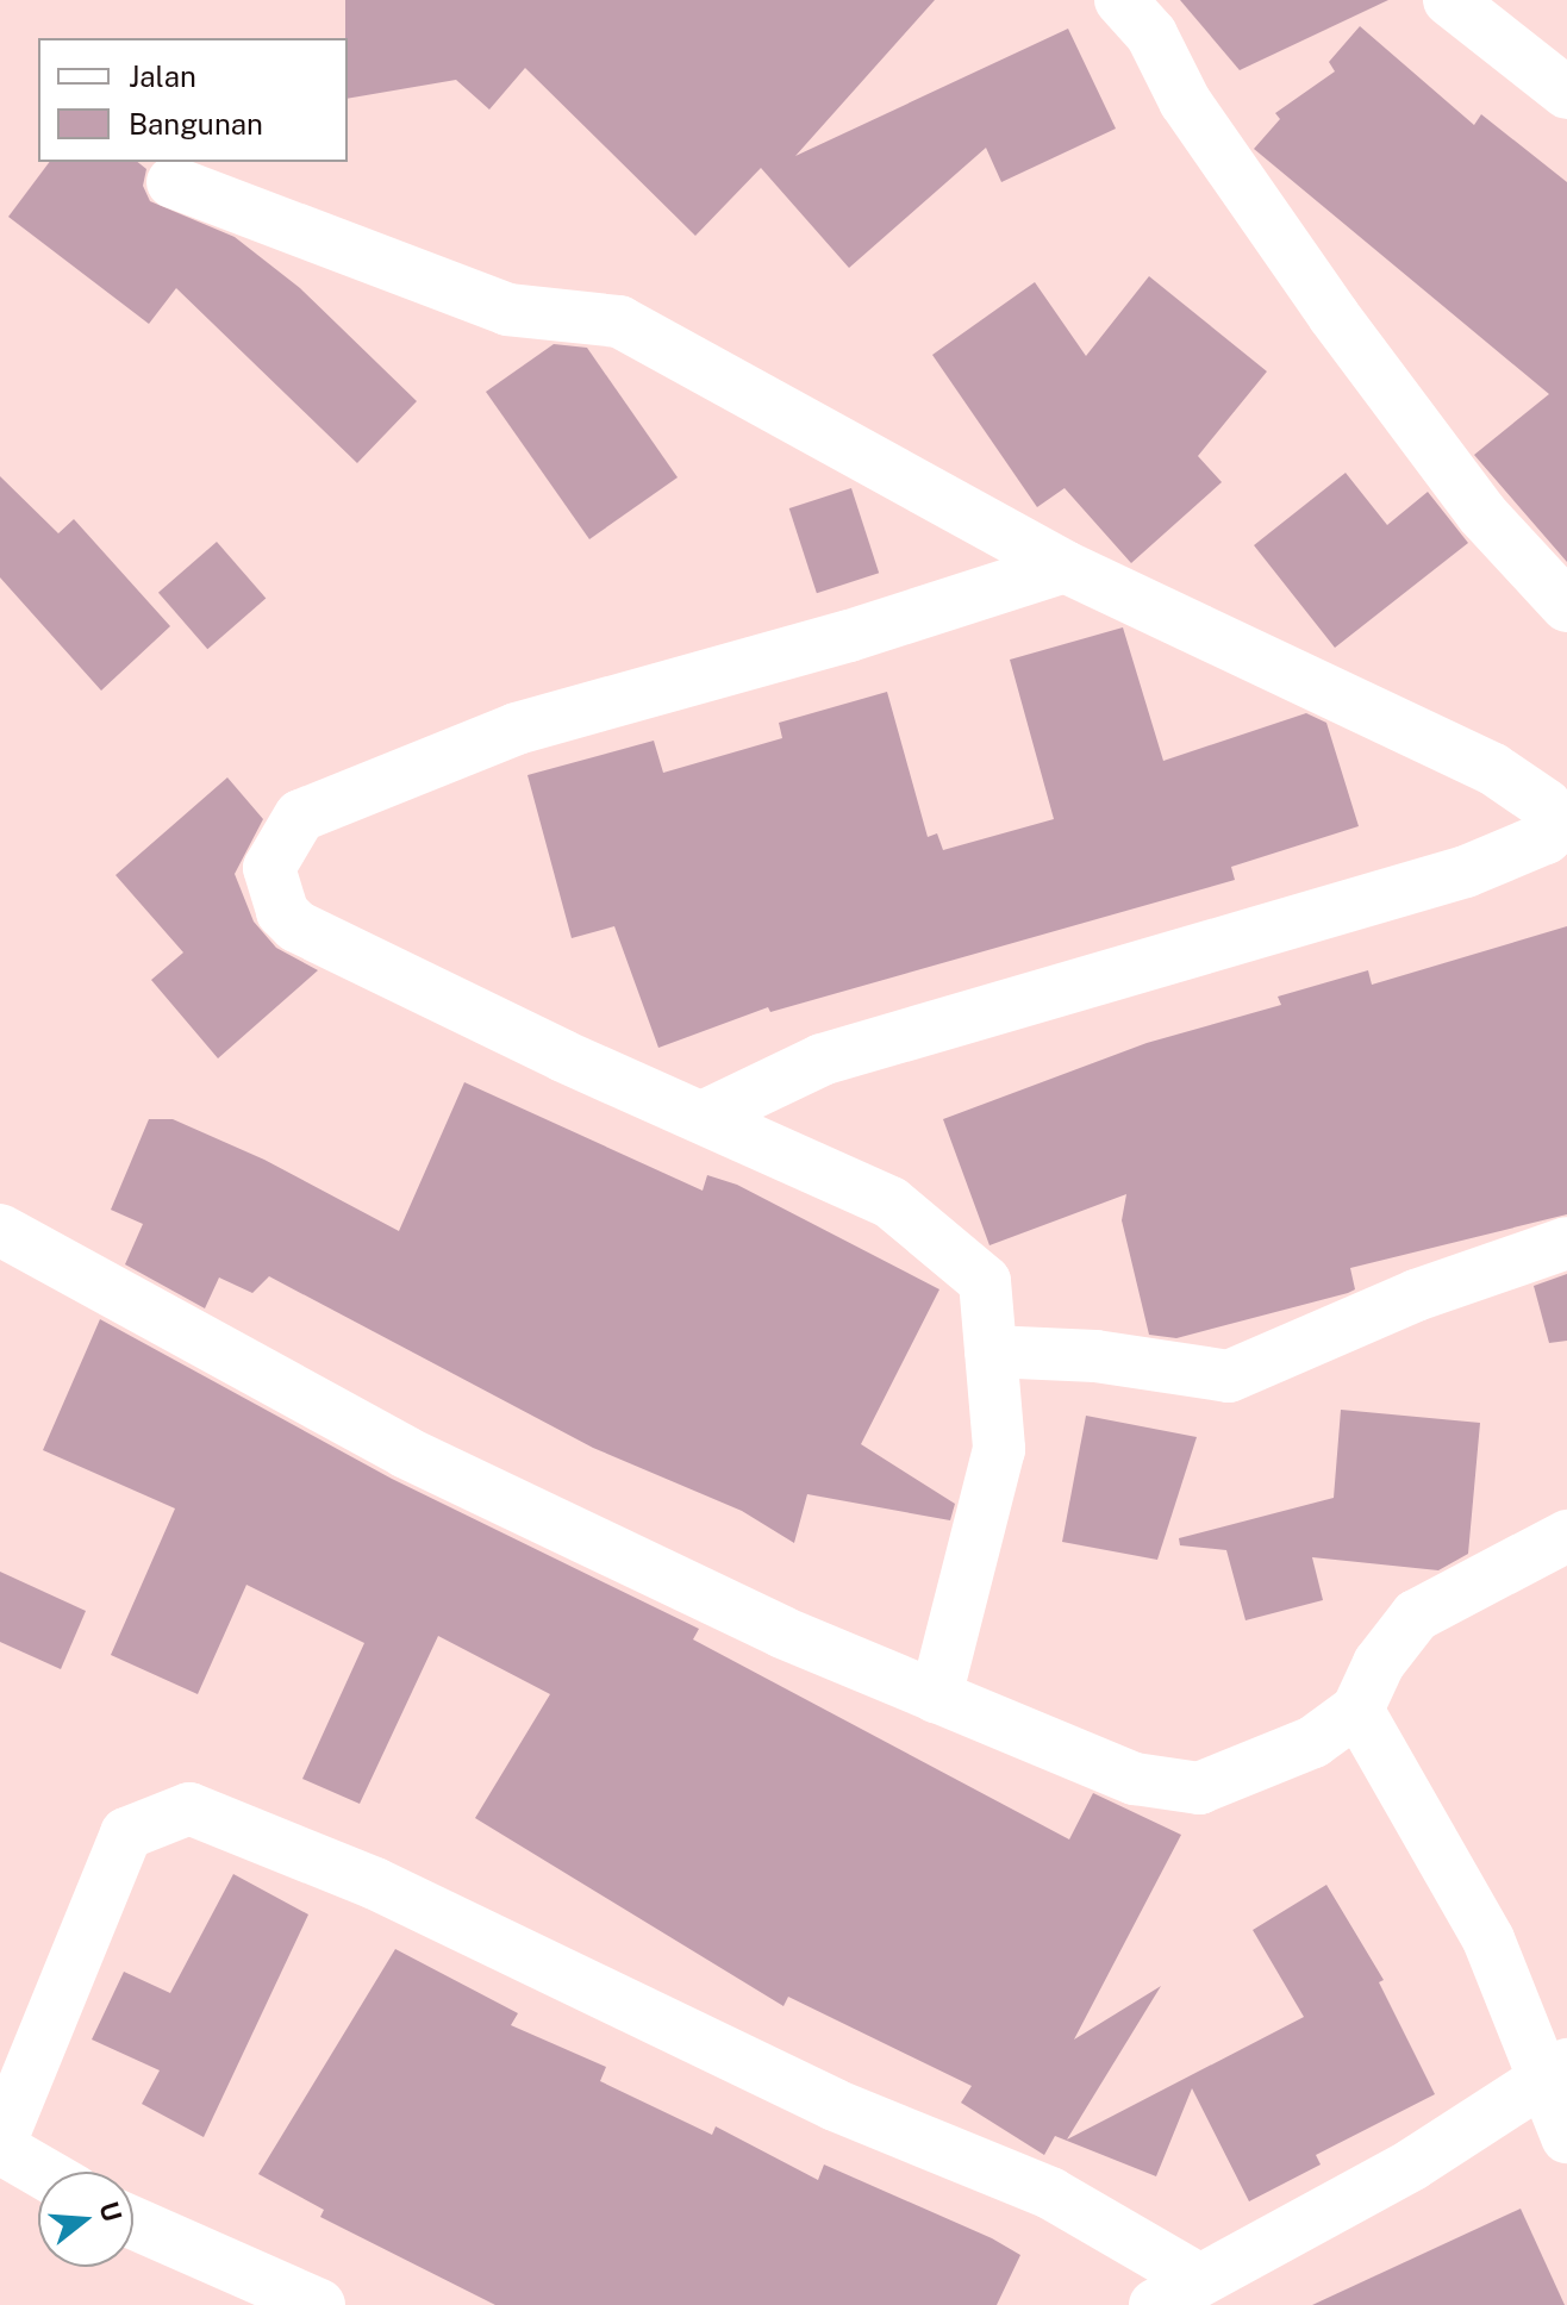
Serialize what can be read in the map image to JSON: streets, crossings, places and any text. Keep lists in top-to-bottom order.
{
  "legend": ["Jalan", "Bangunan"],
  "north": "right"
}
